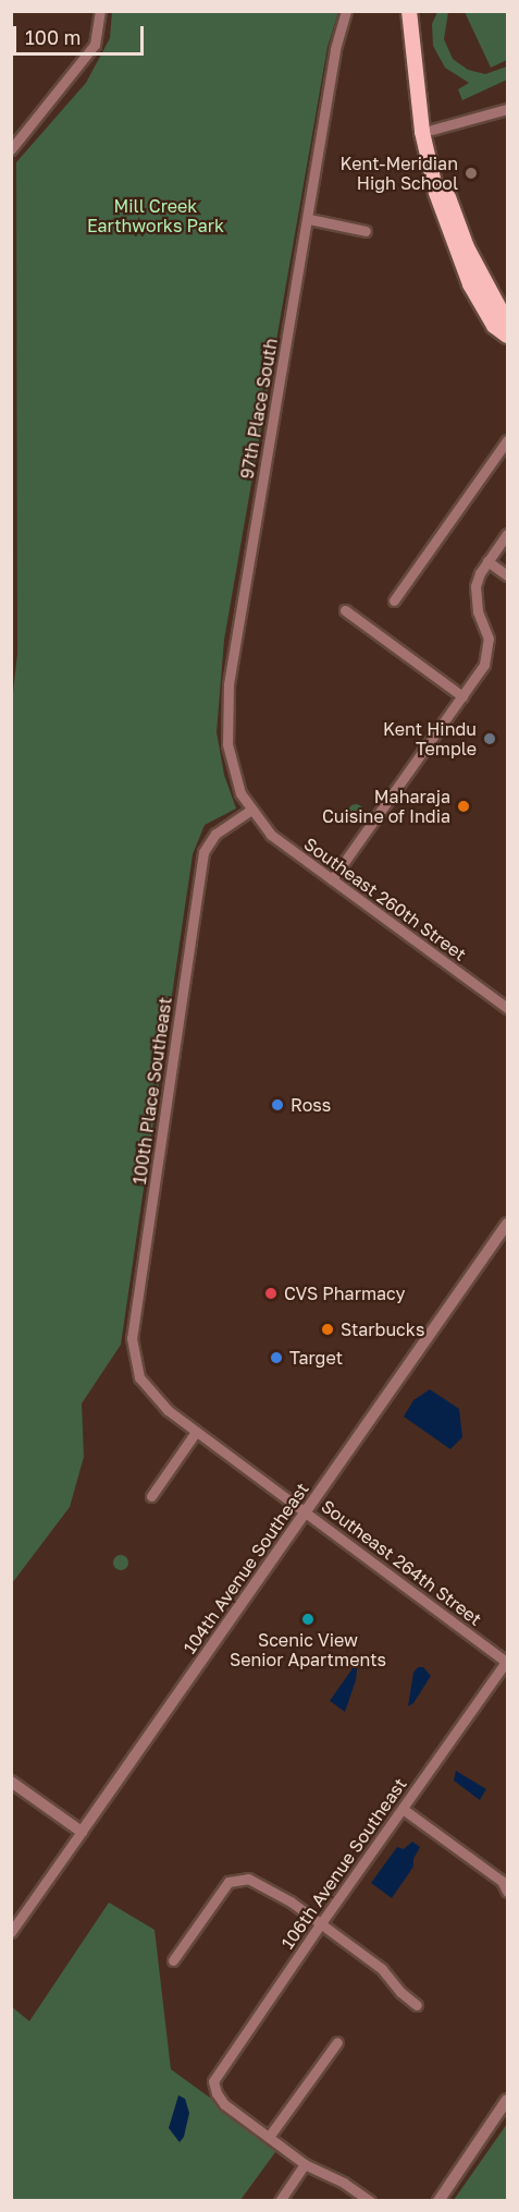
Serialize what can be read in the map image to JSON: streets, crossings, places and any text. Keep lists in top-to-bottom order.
{
  "streets": {
    "street": [
      "97th Place South",
      "Southeast 260th Street",
      "100th Place Southeast",
      "Southeast 264th Street",
      "104th Avenue Southeast",
      "106th Avenue Southeast"
    ]
  },
  "crossings": [
    ["97th Place South", "Southeast 260th Street"],
    ["97th Place South", "100th Place Southeast"],
    ["Southeast 260th Street", "100th Place Southeast"],
    ["100th Place Southeast", "Southeast 264th Street"],
    ["Southeast 264th Street", "104th Avenue Southeast"],
    ["Southeast 264th Street", "106th Avenue Southeast"]
  ],
  "parks": ["Mill Creek Earthworks Park"],
  "places": [
    "Kent-Meridian High School",
    "Kent Hindu Temple",
    "Maharaja Cuisine of India",
    "Ross",
    "CVS Pharmacy",
    "Starbucks",
    "Target",
    "Scenic View Senior Apartments"
  ],
  "scale_bar": "100 m"
}
